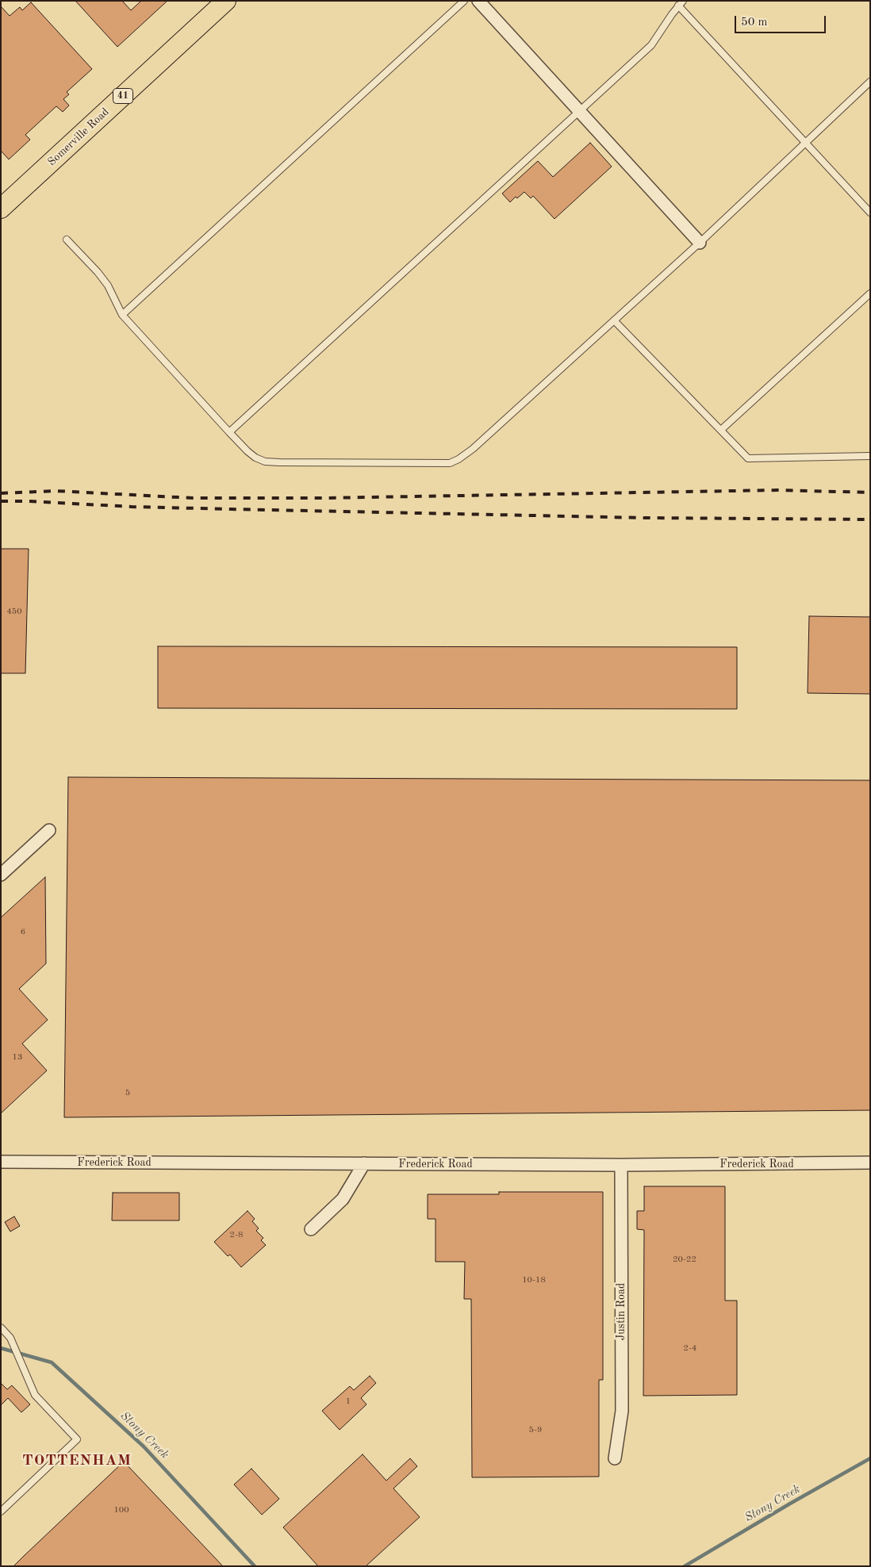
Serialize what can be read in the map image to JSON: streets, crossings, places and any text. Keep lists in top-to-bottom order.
{
  "streets": {
    "main road": ["41", "Somerville Road"],
    "street": ["Frederick Road", "Justin Road"]
  },
  "crossings": [
    ["Frederick Road", "Justin Road"]
  ],
  "districts": ["TOTTENHAM"],
  "water": ["Stony Creek"],
  "house_numbers": [
    "450",
    "6",
    "13",
    "5",
    "2-8",
    "20-22",
    "10-18",
    "2-4",
    "1",
    "5-9",
    "100"
  ],
  "scale_bar": "50 m"
}
